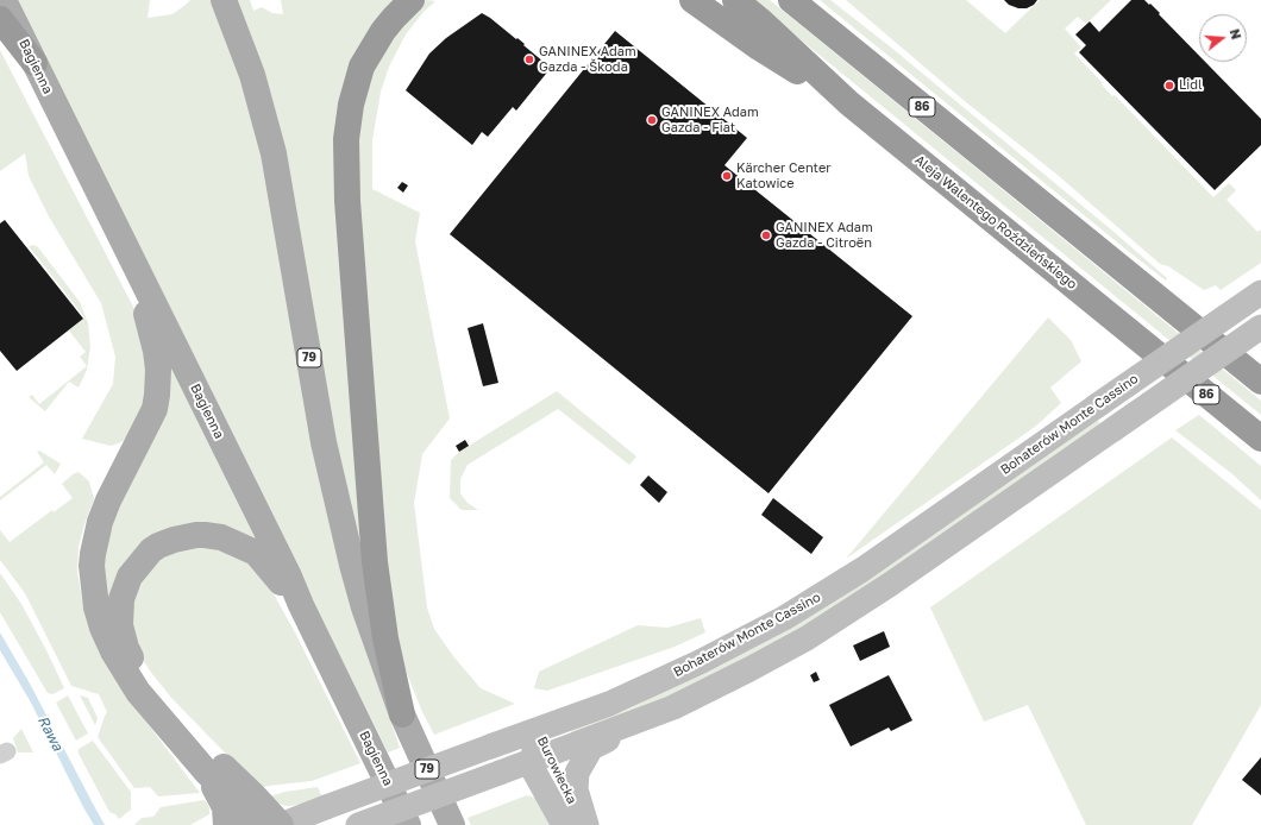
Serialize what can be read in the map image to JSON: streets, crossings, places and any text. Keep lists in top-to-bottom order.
{
  "streets": {
    "highway": ["86", "Aleja Walentego Roździeńskiego"],
    "main road": ["Bagienna", "79"],
    "street": ["Bohaterów Monte Cassino", "Burowiecka"]
  },
  "crossings": [
    ["Bohaterów Monte Cassino", "Burowiecka"]
  ],
  "water": ["Rawa"],
  "places": [
    "GANINEX Adam Gazda - Škoda",
    "Lidl",
    "GANINEX Adam Gazda - Fiat",
    "Kärcher Center Katowice",
    "GANINEX Adam Gazda - Citroën"
  ],
  "north": "right"
}
